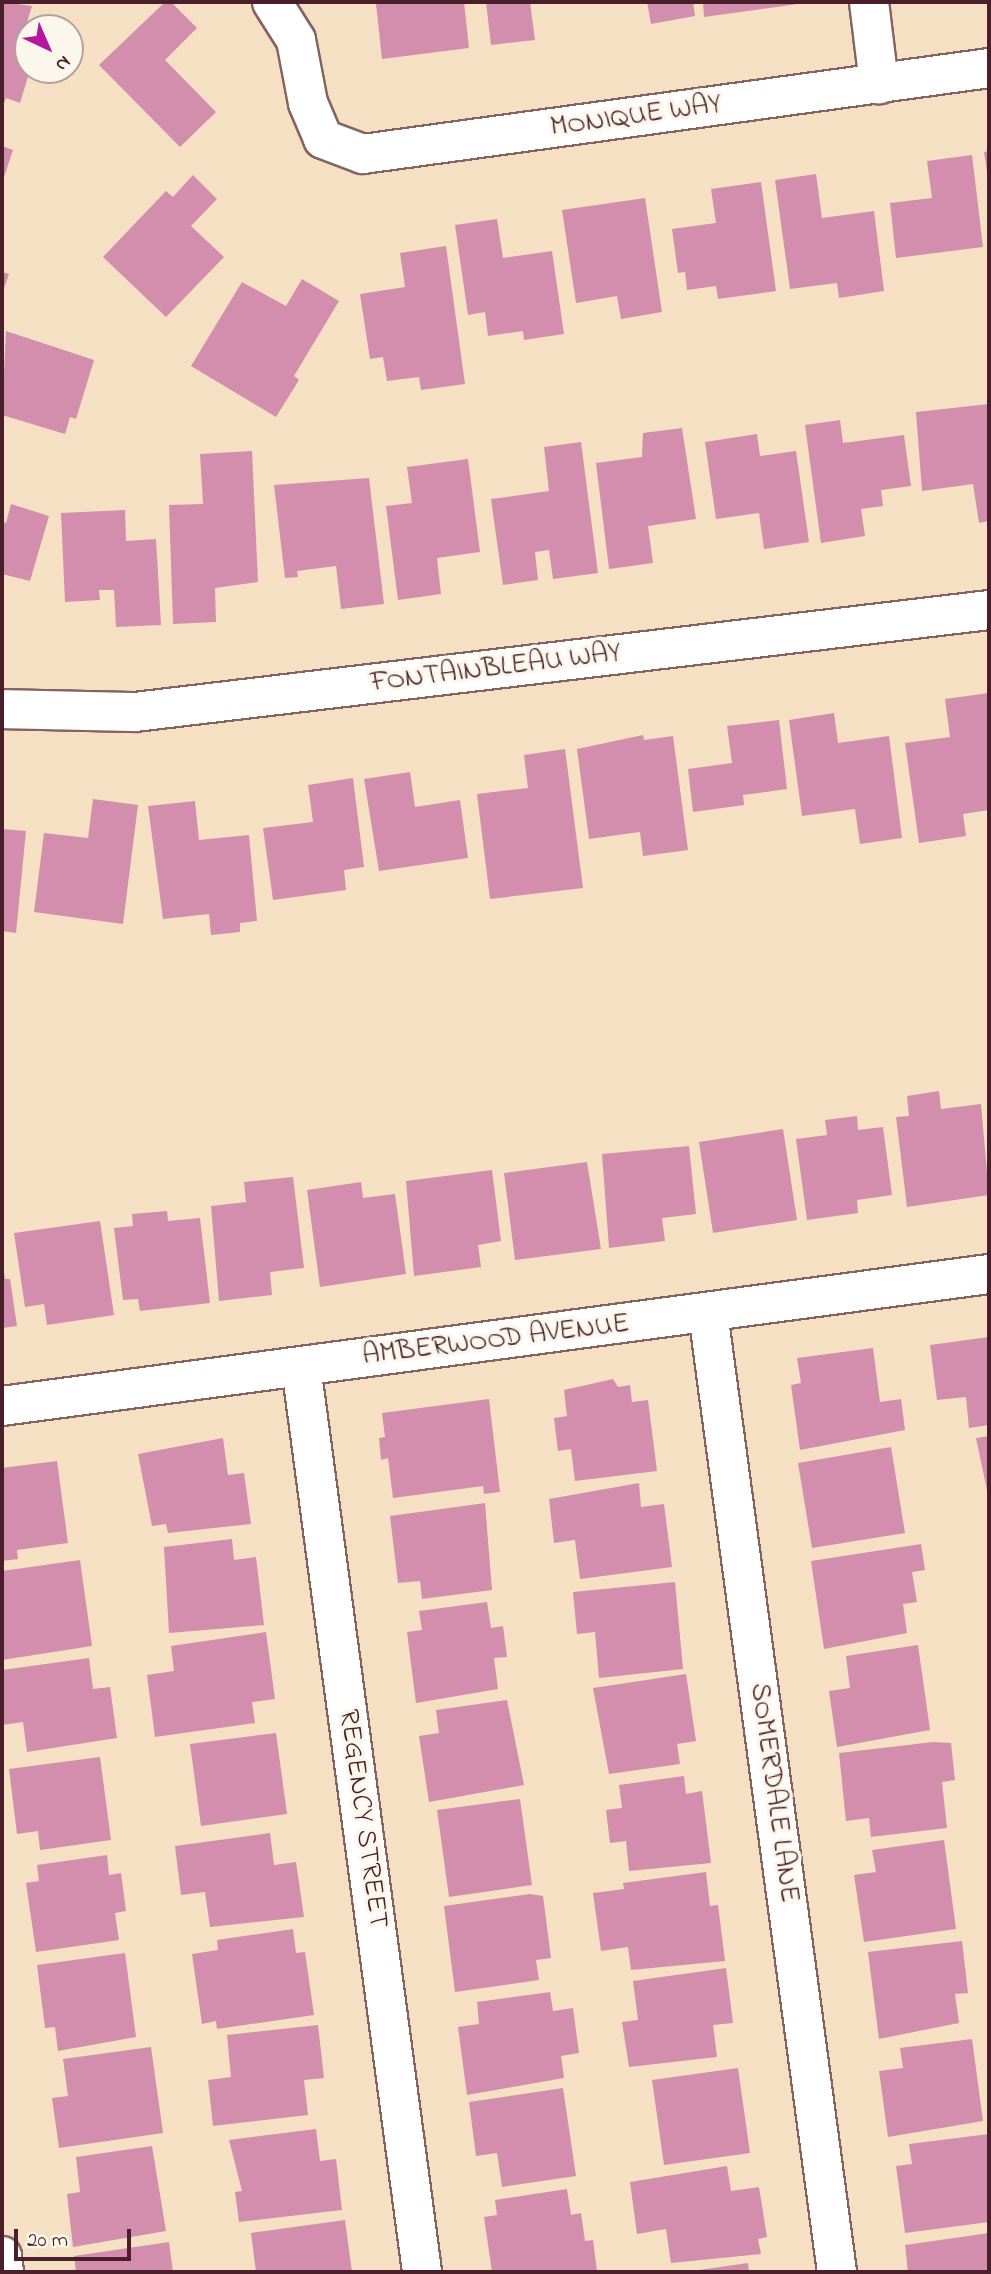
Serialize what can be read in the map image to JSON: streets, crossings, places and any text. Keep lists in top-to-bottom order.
{
  "streets": {
    "street": [
      "MONIQUE WAY",
      "FONTAINBLEAU WAY",
      "AMBERWOOD AVENUE",
      "SOMERDALE LANE",
      "REGENCY STREET"
    ]
  },
  "crossings": [
    ["AMBERWOOD AVENUE", "SOMERDALE LANE"],
    ["AMBERWOOD AVENUE", "REGENCY STREET"]
  ],
  "scale_bar": "20 m",
  "north": "bottom right"
}
